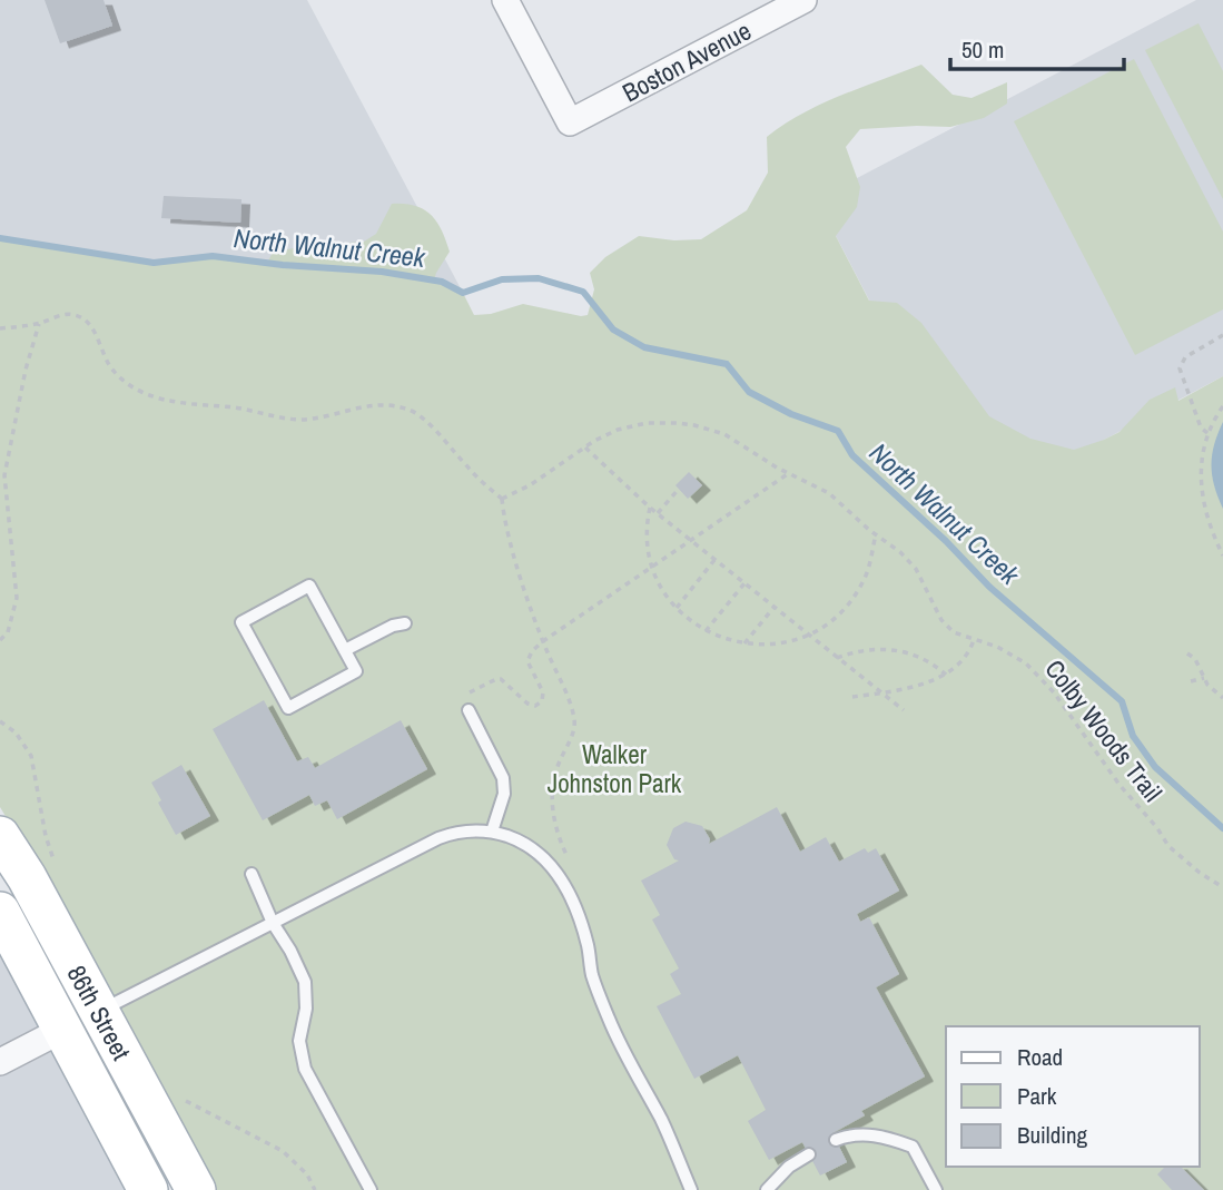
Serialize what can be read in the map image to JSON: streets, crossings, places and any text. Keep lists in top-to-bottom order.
{
  "streets": {
    "main road": ["86th Street"],
    "street": ["Boston Avenue"],
    "path": ["Colby Woods Trail"]
  },
  "water": ["North Walnut Creek"],
  "parks": ["Walker Johnston Park"],
  "legend": ["Road", "Park", "Building"],
  "scale_bar": "50 m"
}
